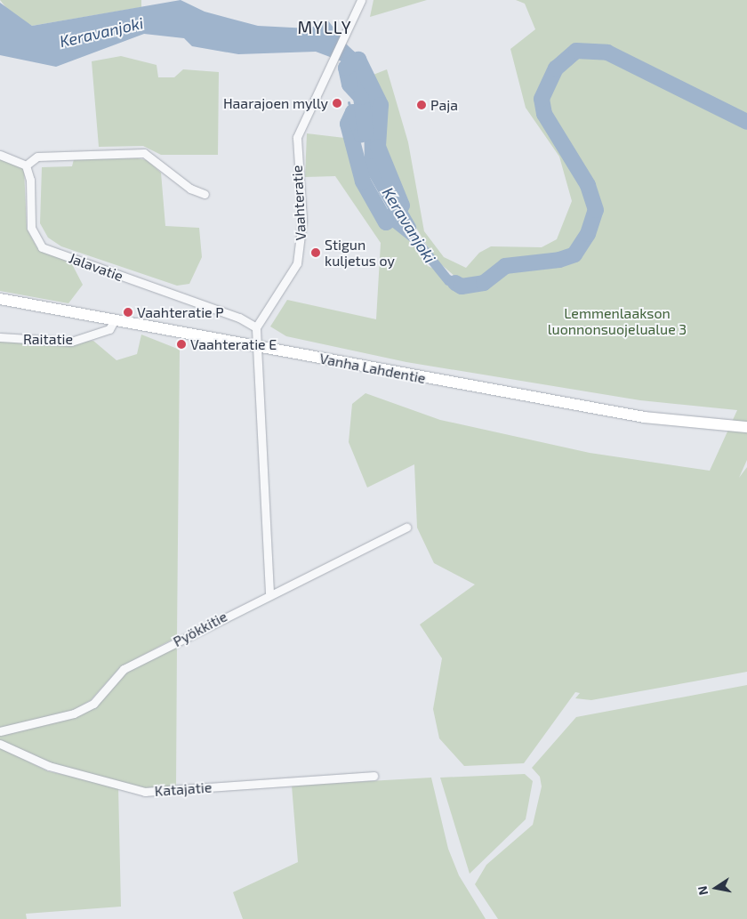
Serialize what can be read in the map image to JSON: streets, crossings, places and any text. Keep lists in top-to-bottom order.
{
  "streets": {
    "main road": ["Vanha Lahdentie"],
    "street": [
      "Vaahteratie",
      "Jalavatie",
      "Raitatie",
      "Pyökkitie",
      "Katajatie"
    ]
  },
  "crossings": [
    ["Vaahteratie", "Jalavatie"],
    ["Raitatie", "Vanha Lahdentie"]
  ],
  "districts": ["MYLLY"],
  "water": ["Keravanjoki"],
  "parks": ["Lemmenlaakson luonnonsuojelualue 3"],
  "places": [
    "Haarajoen mylly",
    "Paja",
    "Stigun kuljetus oy",
    "Vaahteratie P",
    "Vaahteratie E"
  ],
  "north": "left"
}
